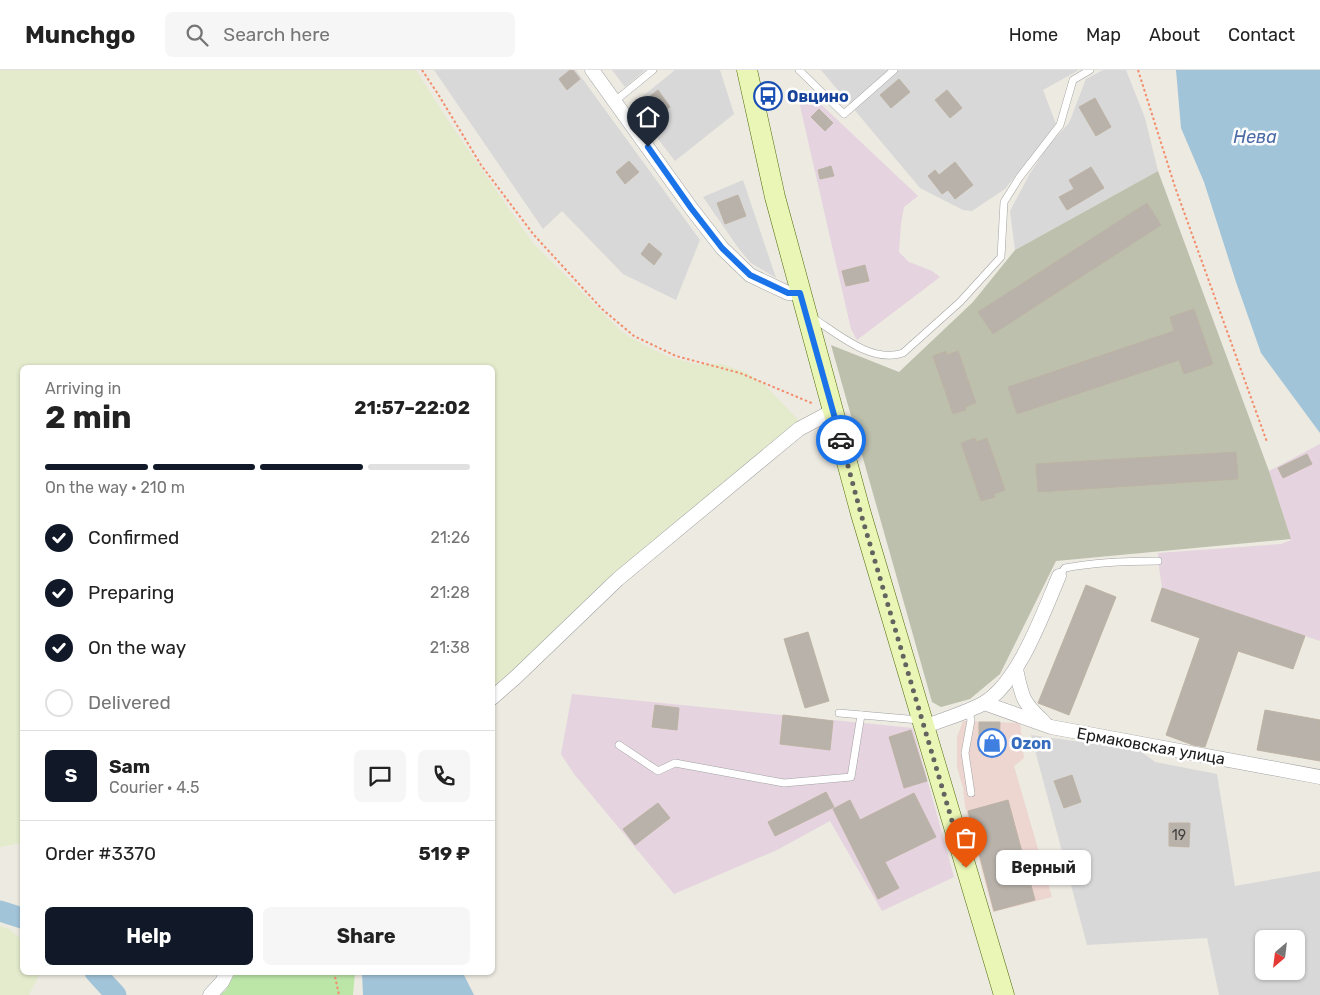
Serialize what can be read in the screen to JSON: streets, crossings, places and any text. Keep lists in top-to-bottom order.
{
  "streets": {
    "street": ["Ермаковская улица"]
  },
  "water": ["Нева"],
  "places": {
    "bus stop": ["Овцино"],
    "shop": ["Ozon"],
    "other": ["Верный"]
  },
  "house_numbers": ["19"],
  "north": "bottom left",
  "page": {
    "header": "Munchgo",
    "search": "Search here",
    "nav": [
      "Home",
      "Map",
      "About",
      "Contact"
    ],
    "heading": ["2 min", "Arriving in", "21:57–22:02"],
    "panel": [
      "Sam",
      "Courier · 4.5",
      "Order #3370",
      "519 ₽"
    ],
    "bar": "On the way · 210 m",
    "list": [
      ["Confirmed", "21:26"],
      ["Preparing", "21:28"],
      ["On the way", "21:38"],
      "Delivered"
    ],
    "round": "S",
    "bubble": "Верный",
    "buttons": ["Help", "Share"]
  }
}
